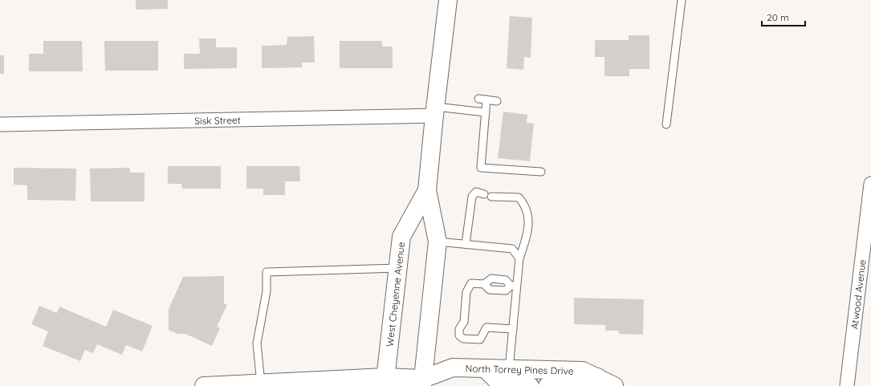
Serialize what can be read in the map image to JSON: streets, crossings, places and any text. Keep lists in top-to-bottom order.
{
  "streets": {
    "main road": ["West Cheyenne Avenue", "North Torrey Pines Drive"],
    "street": ["Sisk Street", "Atwood Avenue"]
  },
  "crossings": [
    ["Sisk Street", "West Cheyenne Avenue"],
    ["West Cheyenne Avenue", "North Torrey Pines Drive"]
  ],
  "scale_bar": "20 m"
}
